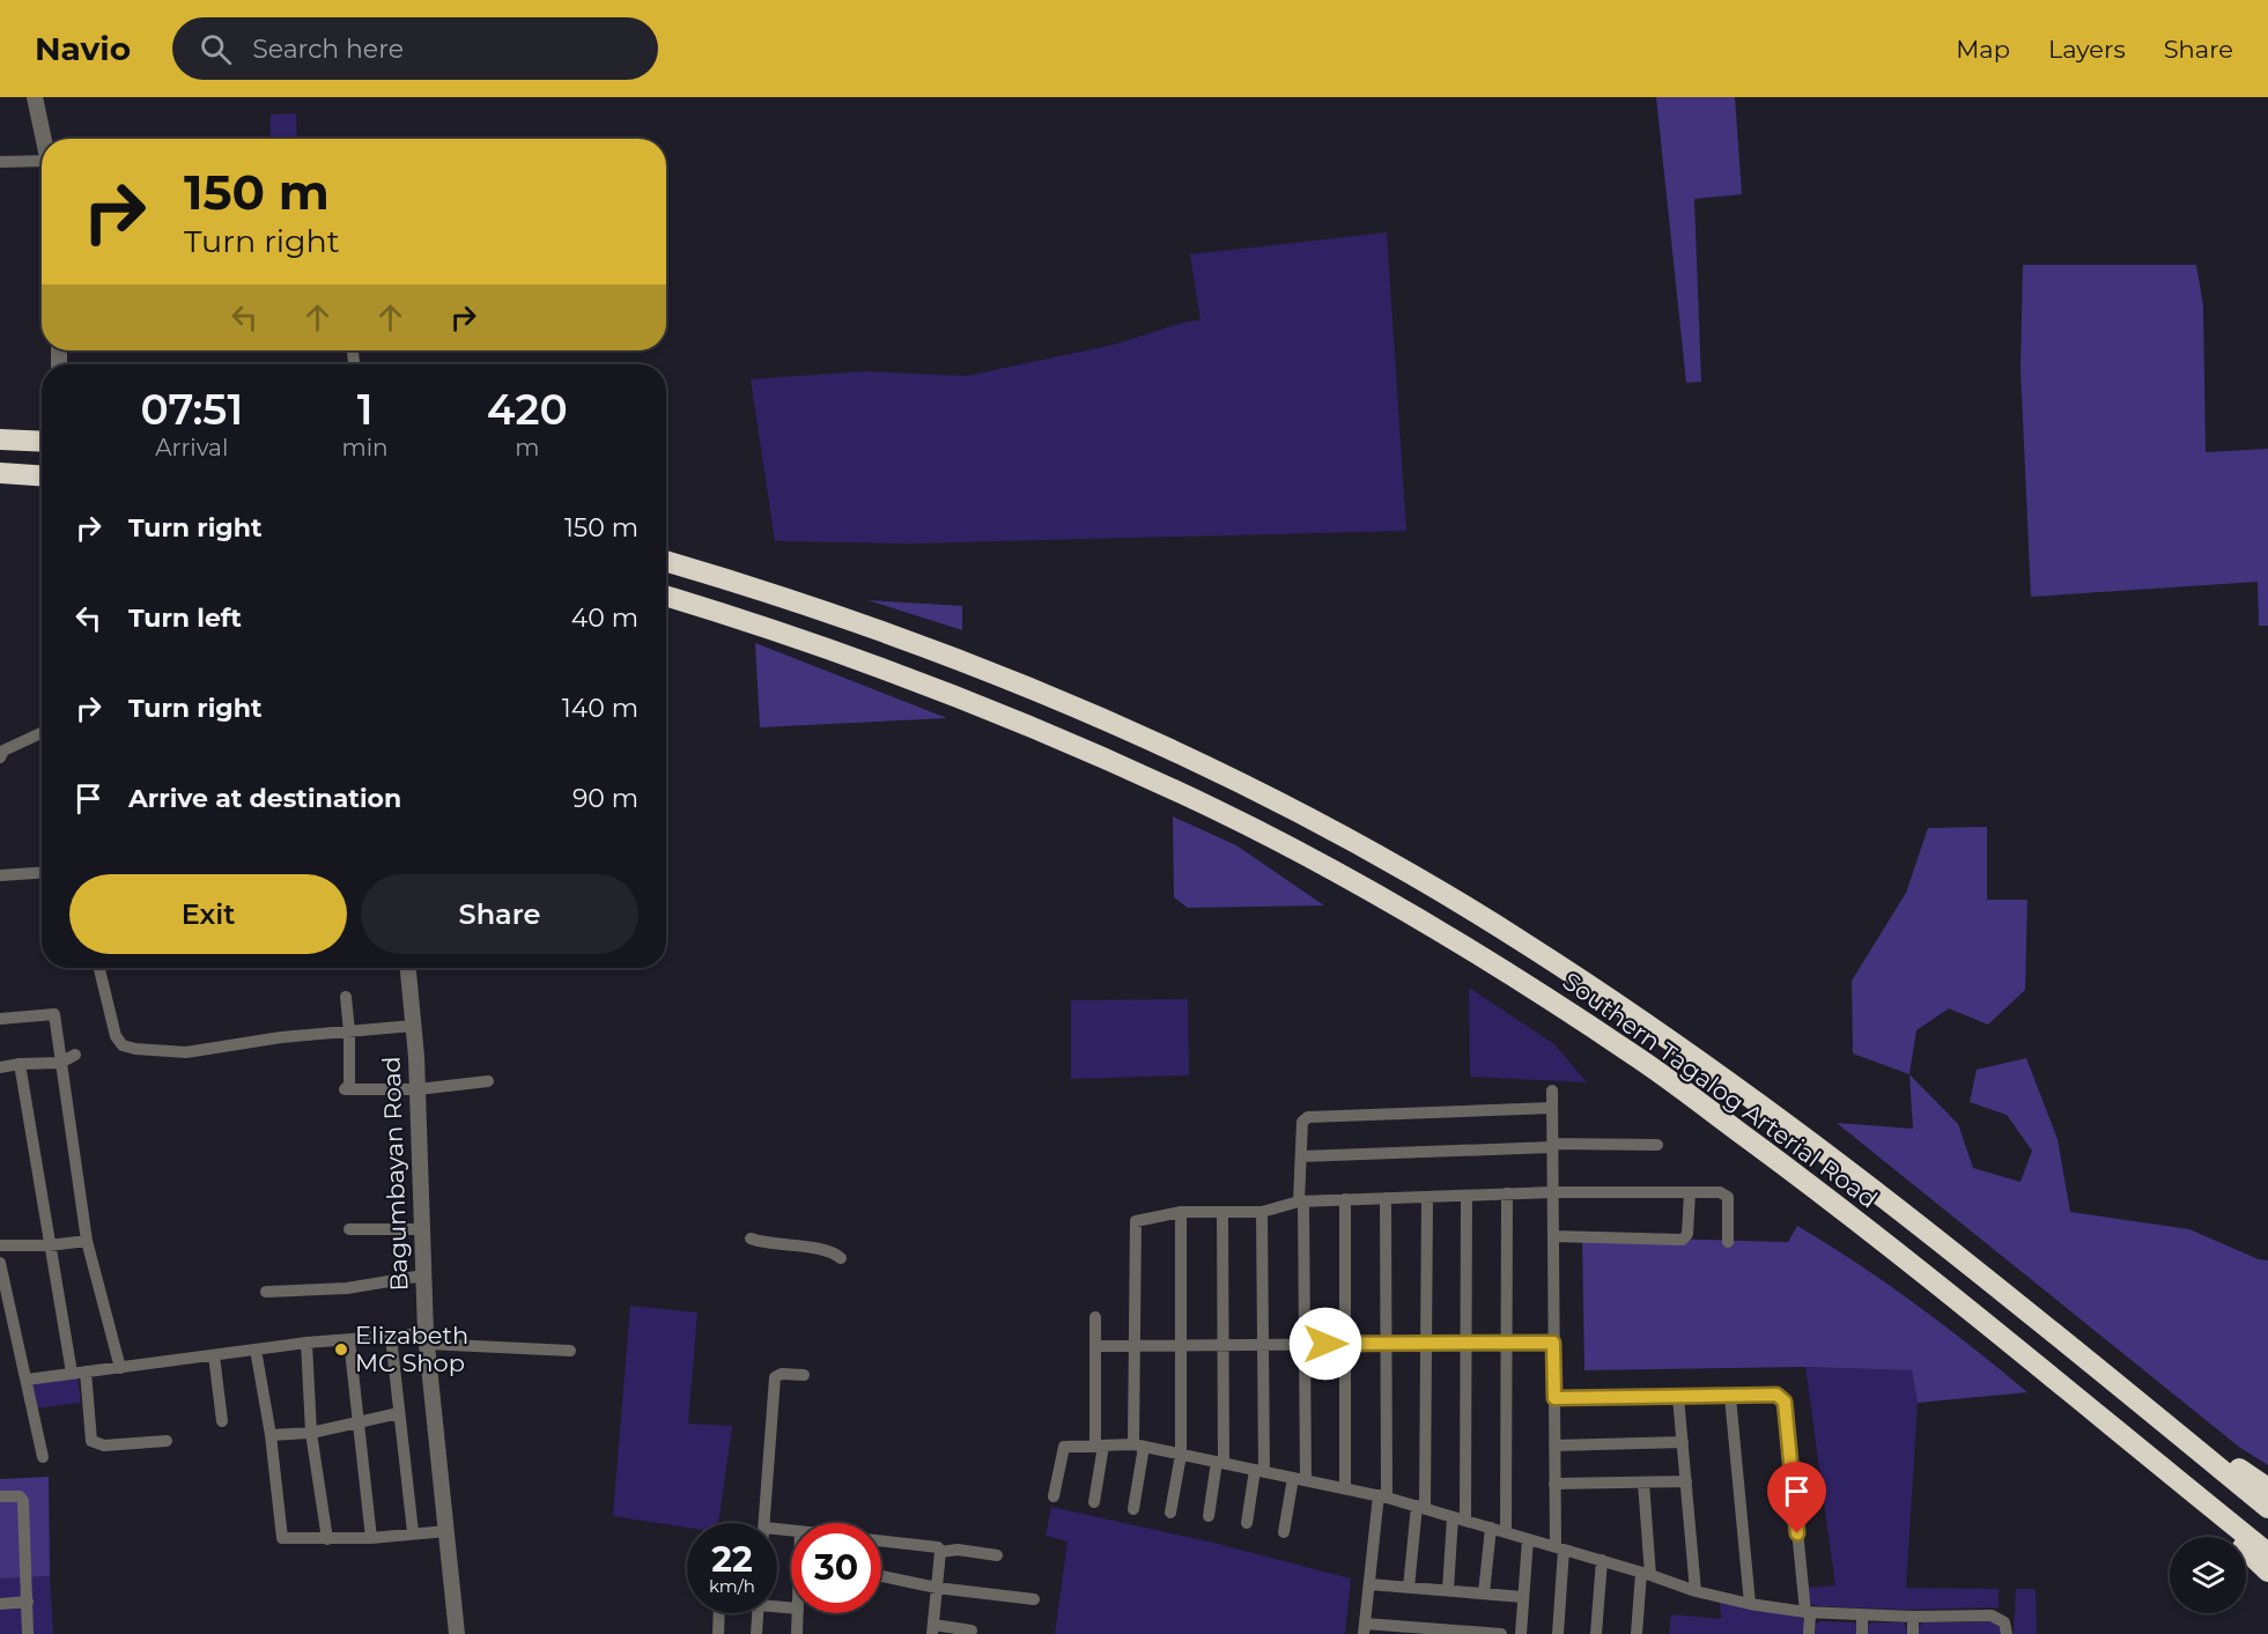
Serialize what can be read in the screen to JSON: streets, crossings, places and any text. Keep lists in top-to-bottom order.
{
  "streets": {
    "highway": ["Southern Tagalog Arterial Road"],
    "street": ["Bagumbayan Road"]
  },
  "places": ["Elizabeth MC Shop"],
  "page": {
    "header": "Navio",
    "search": "Search here",
    "nav": ["Map", "Layers", "Share"],
    "turn": ["150 m", "Turn right"],
    "eta": [
      "07:51",
      "Arrival",
      "1",
      "min",
      "420",
      "m"
    ],
    "list": [
      {
        "name": "Turn right",
        "value": "150 m"
      },
      {
        "name": "Turn left",
        "value": "40 m"
      },
      {
        "name": "Turn right",
        "value": "140 m"
      },
      {
        "name": "Arrive at destination",
        "value": "90 m"
      }
    ],
    "buttons": ["Exit", "Share"],
    "speed": "22 km/h",
    "limit": "30"
  }
}
